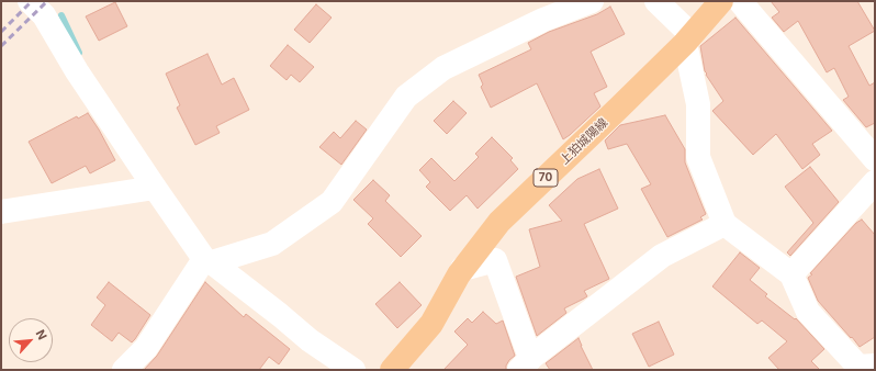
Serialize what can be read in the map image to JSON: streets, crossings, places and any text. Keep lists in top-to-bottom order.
{
  "streets": {
    "main road": ["上狛城陽線", "70"]
  },
  "north": "top right"
}
